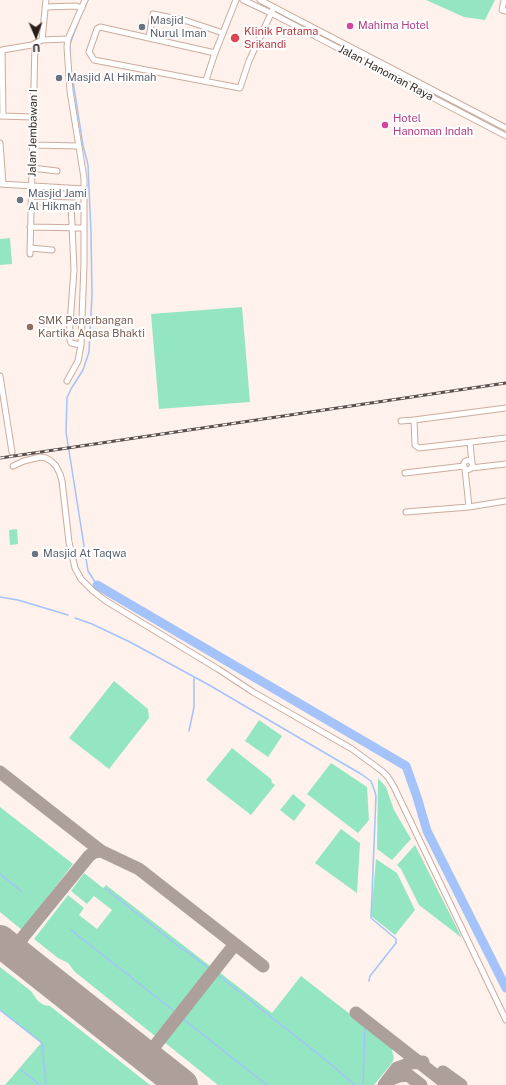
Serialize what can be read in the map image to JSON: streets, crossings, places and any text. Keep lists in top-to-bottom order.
{
  "streets": {
    "street": ["Jalan Hanoman Raya", "Jalan Jembawan I"]
  },
  "places": [
    "Mahima Hotel",
    "Masjid Nurul Iman",
    "Klinik Pratama Srikandi",
    "Masjid Al Hikmah",
    "Hotel Hanoman Indah",
    "Masjid Jami Al Hikmah",
    "SMK Penerbangan Kartika Aqasa Bhakti",
    "Masjid At Taqwa"
  ],
  "north": "bottom"
}
